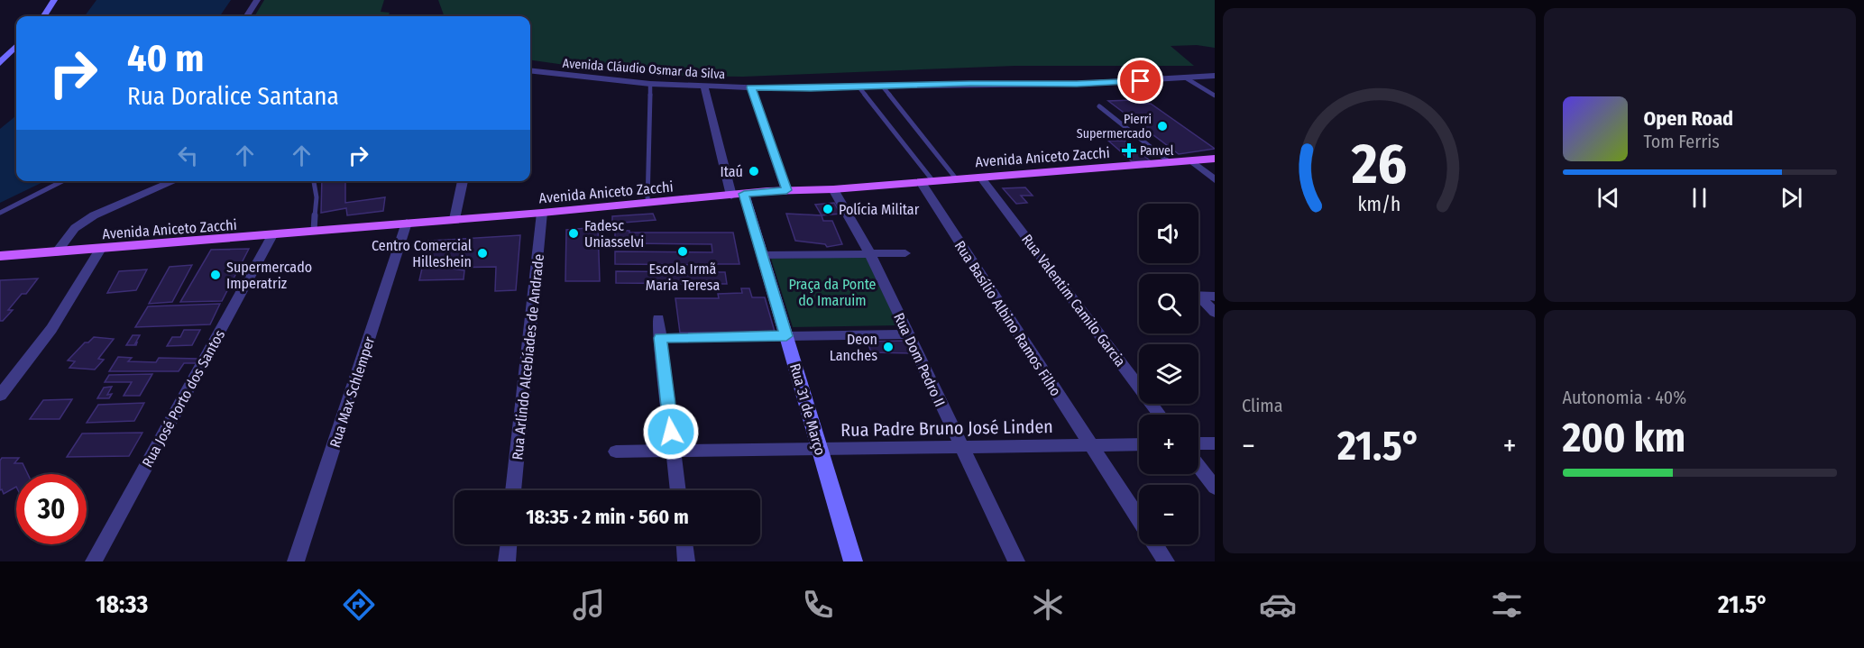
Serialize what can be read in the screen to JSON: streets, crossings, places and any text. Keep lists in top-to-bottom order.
{
  "streets": {
    "main road": ["Avenida Aniceto Zacchi"],
    "street": [
      "Avenida Cláudio Osmar da Silva",
      "Rua Valentim Camilo Garcia",
      "Rua Basílio Albino Ramos Filho",
      "Rua Arlindo Alcebíades de Andrade",
      "Rua Dom Pedro II",
      "Rua Max Schlemper",
      "Rua José Porto dos Santos",
      "Rua 31 de Março",
      "Rua Padre Bruno José Linden"
    ]
  },
  "crossings": [
    ["Avenida Aniceto Zacchi", "Rua Valentim Camilo Garcia"],
    ["Avenida Aniceto Zacchi", "Rua Basílio Albino Ramos Filho"],
    ["Avenida Aniceto Zacchi", "Rua Arlindo Alcebíades de Andrade"],
    ["Avenida Aniceto Zacchi", "Rua Dom Pedro II"],
    ["Avenida Aniceto Zacchi", "Rua Max Schlemper"],
    ["Avenida Aniceto Zacchi", "Rua José Porto dos Santos"],
    ["Avenida Aniceto Zacchi", "Rua 31 de Março"],
    ["Rua Basílio Albino Ramos Filho", "Rua Padre Bruno José Linden"],
    ["Rua Dom Pedro II", "Rua Padre Bruno José Linden"],
    ["Rua 31 de Março", "Rua Padre Bruno José Linden"]
  ],
  "parks": ["Praça da Ponte do Imaruim"],
  "places": {
    "other": [
      "Pierri Supermercado",
      "Itaú",
      "Polícia Militar",
      "Fadesc Uniasselvi",
      "Escola Irmã Maria Teresa",
      "Centro Comercial Hilleshein",
      "Supermercado Imperatriz",
      "Deon Lanches"
    ],
    "health": ["Panvel"]
  },
  "page": {
    "turn": ["40 m", "Rua Doralice Santana"],
    "song": ["Open Road", "Tom Ferris"],
    "map_buttons": ["+", "−"],
    "tile": [
      "Clima",
      ["Autonomia · 40%", "200 km"]
    ],
    "heat": ["−", "21.5°", "+"],
    "limit": "30",
    "trip": "18:35 · 2 min · 560 m",
    "tabs": ["18:33", "21.5°"],
    "gauge": ["26", "km/h"]
  }
}
